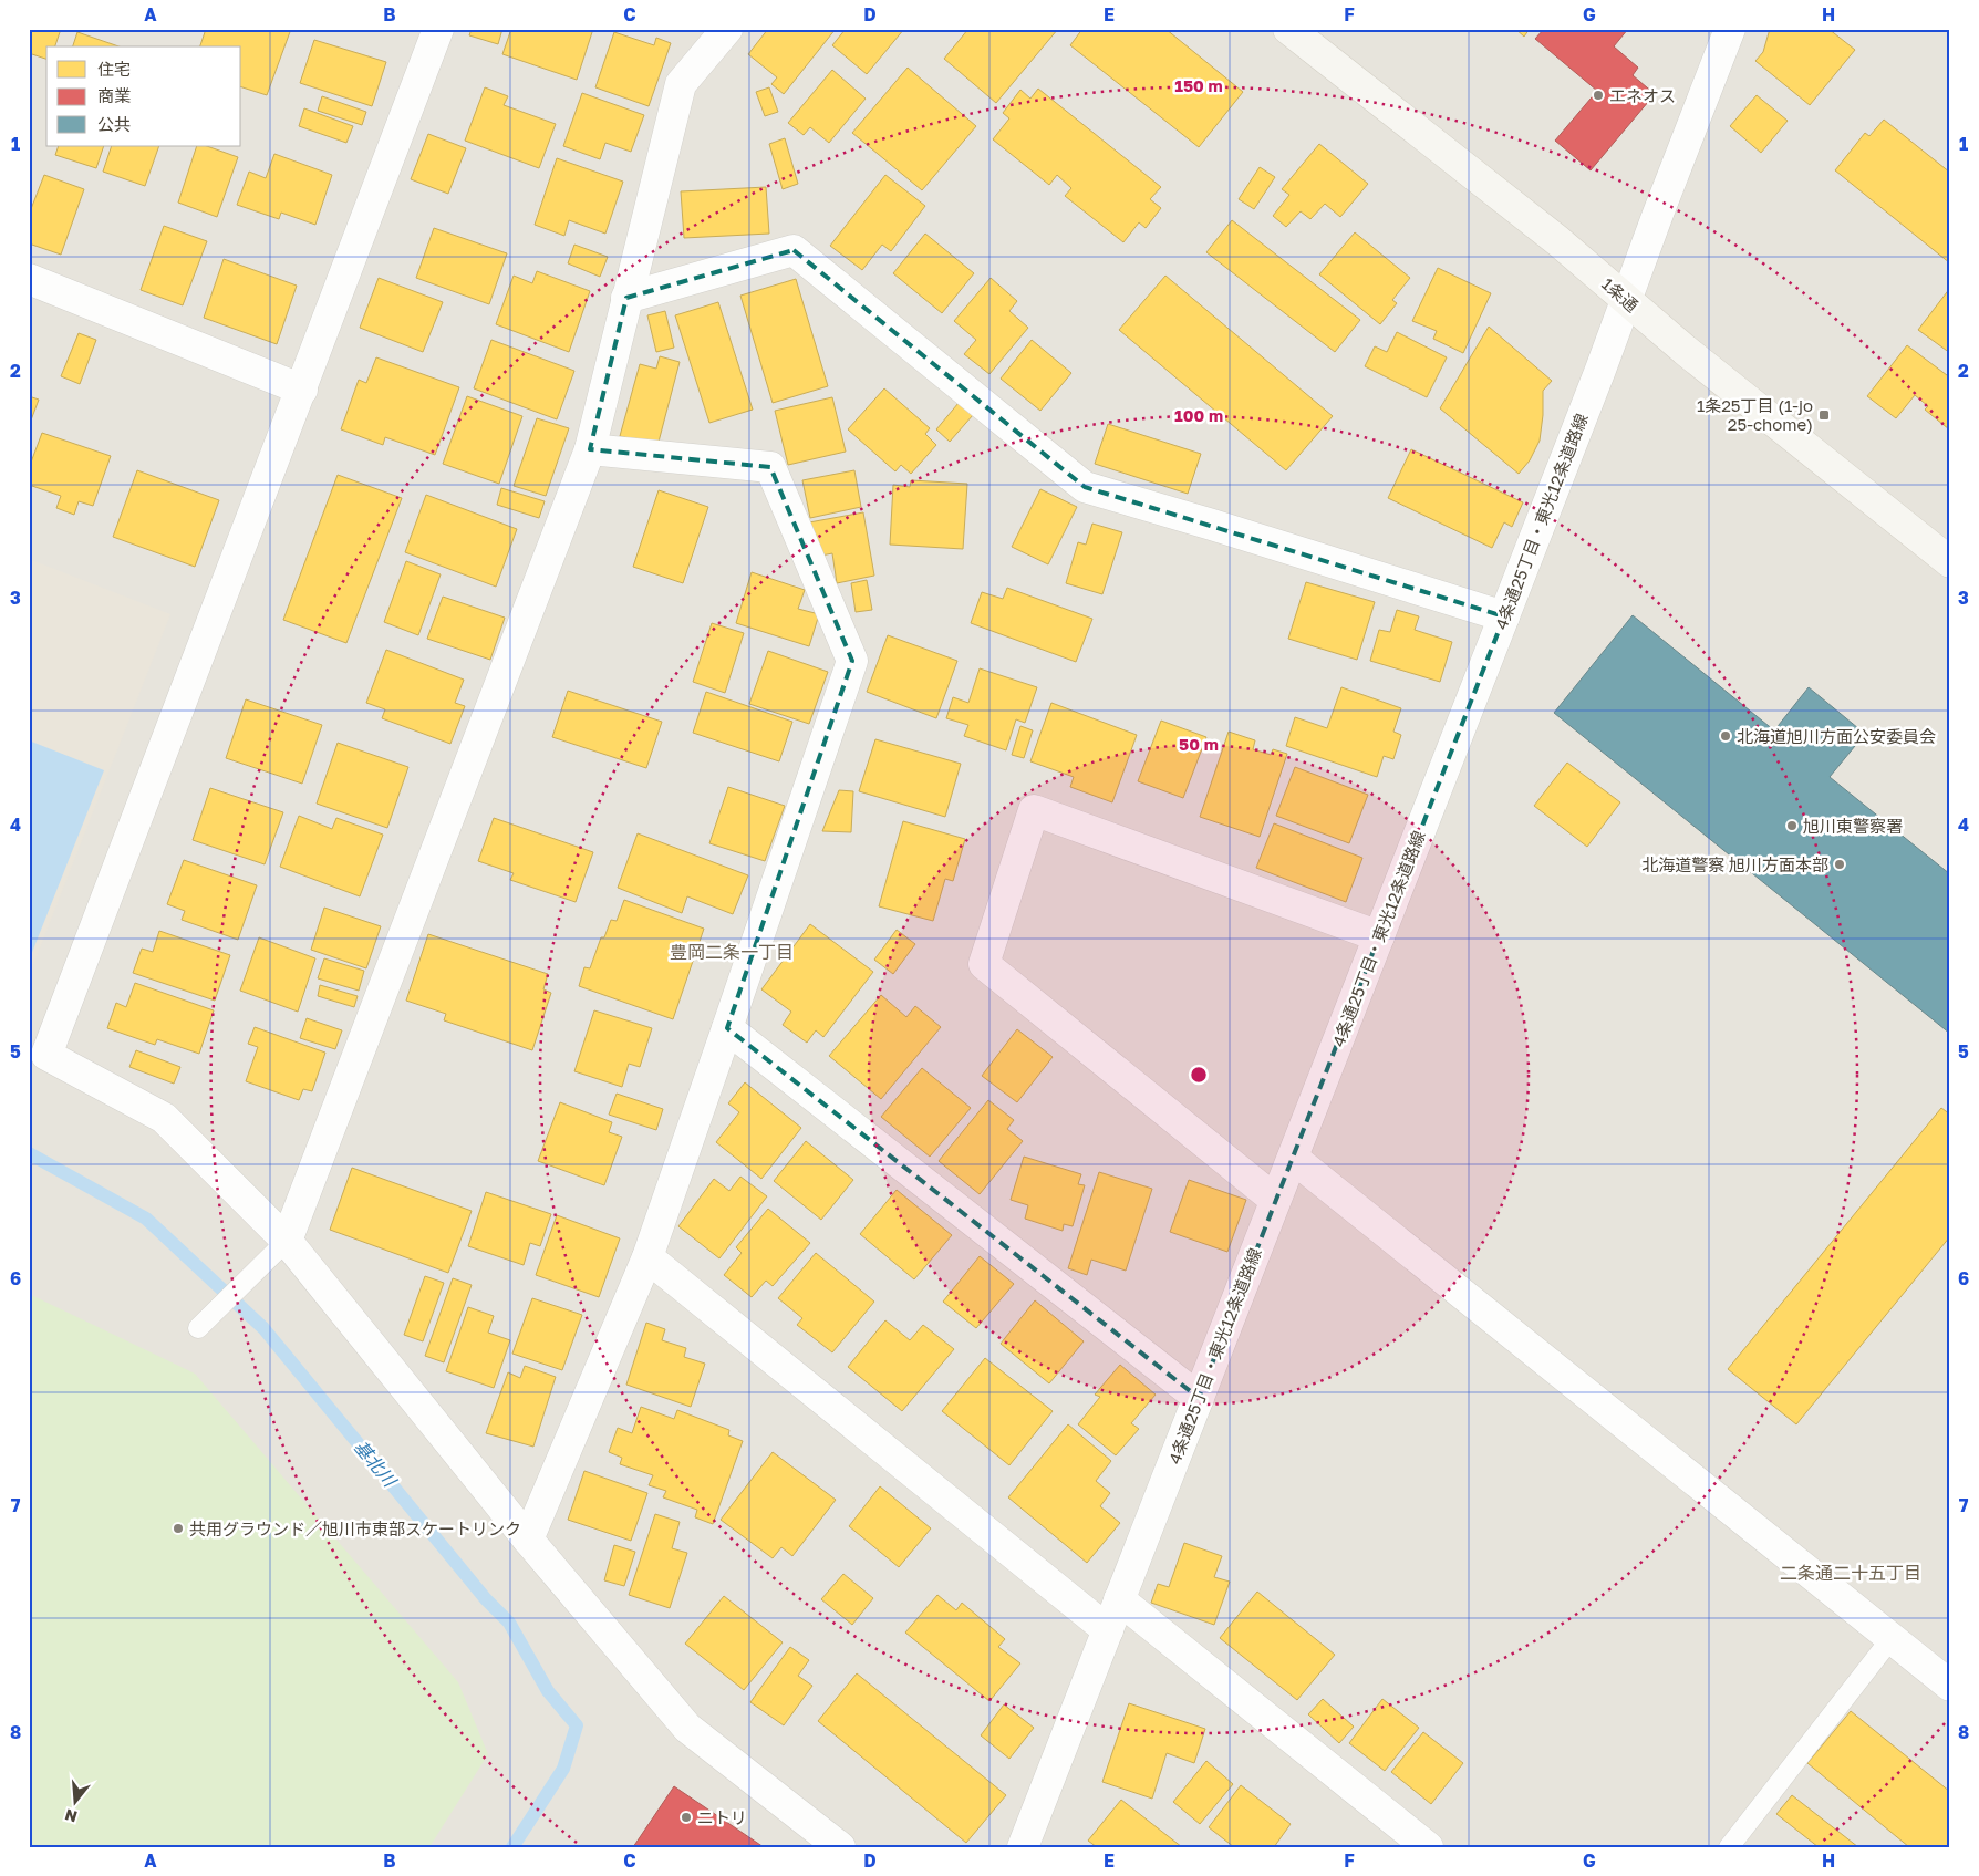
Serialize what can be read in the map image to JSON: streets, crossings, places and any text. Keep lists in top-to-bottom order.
{
  "streets": {
    "main road": ["1条通"],
    "street": ["4条通25丁目・東光12条道路線"]
  },
  "crossings": [
    ["1条通", "4条通25丁目・東光12条道路線"]
  ],
  "districts": ["豊岡二条一丁目", "二条通二十五丁目"],
  "water": ["基北川"],
  "places": {
    "other": [
      "エネオス",
      "北海道旭川方面公安委員会",
      "旭川東警察署",
      "北海道警察 旭川方面本部",
      "共用グラウンド／旭川市東部スケートリンク",
      "ニトリ"
    ],
    "transit": ["1条25丁目 (1-jo 25-chome)"]
  },
  "legend": ["住宅", "商業", "公共"],
  "north": "bottom",
  "grid": {
    "columns": [
      "A",
      "B",
      "C",
      "D",
      "E",
      "F",
      "G",
      "H"
    ],
    "rows": [
      "1",
      "2",
      "3",
      "4",
      "5",
      "6",
      "7",
      "8"
    ]
  },
  "rings": ["150 m", "100 m", "50 m"]
}
